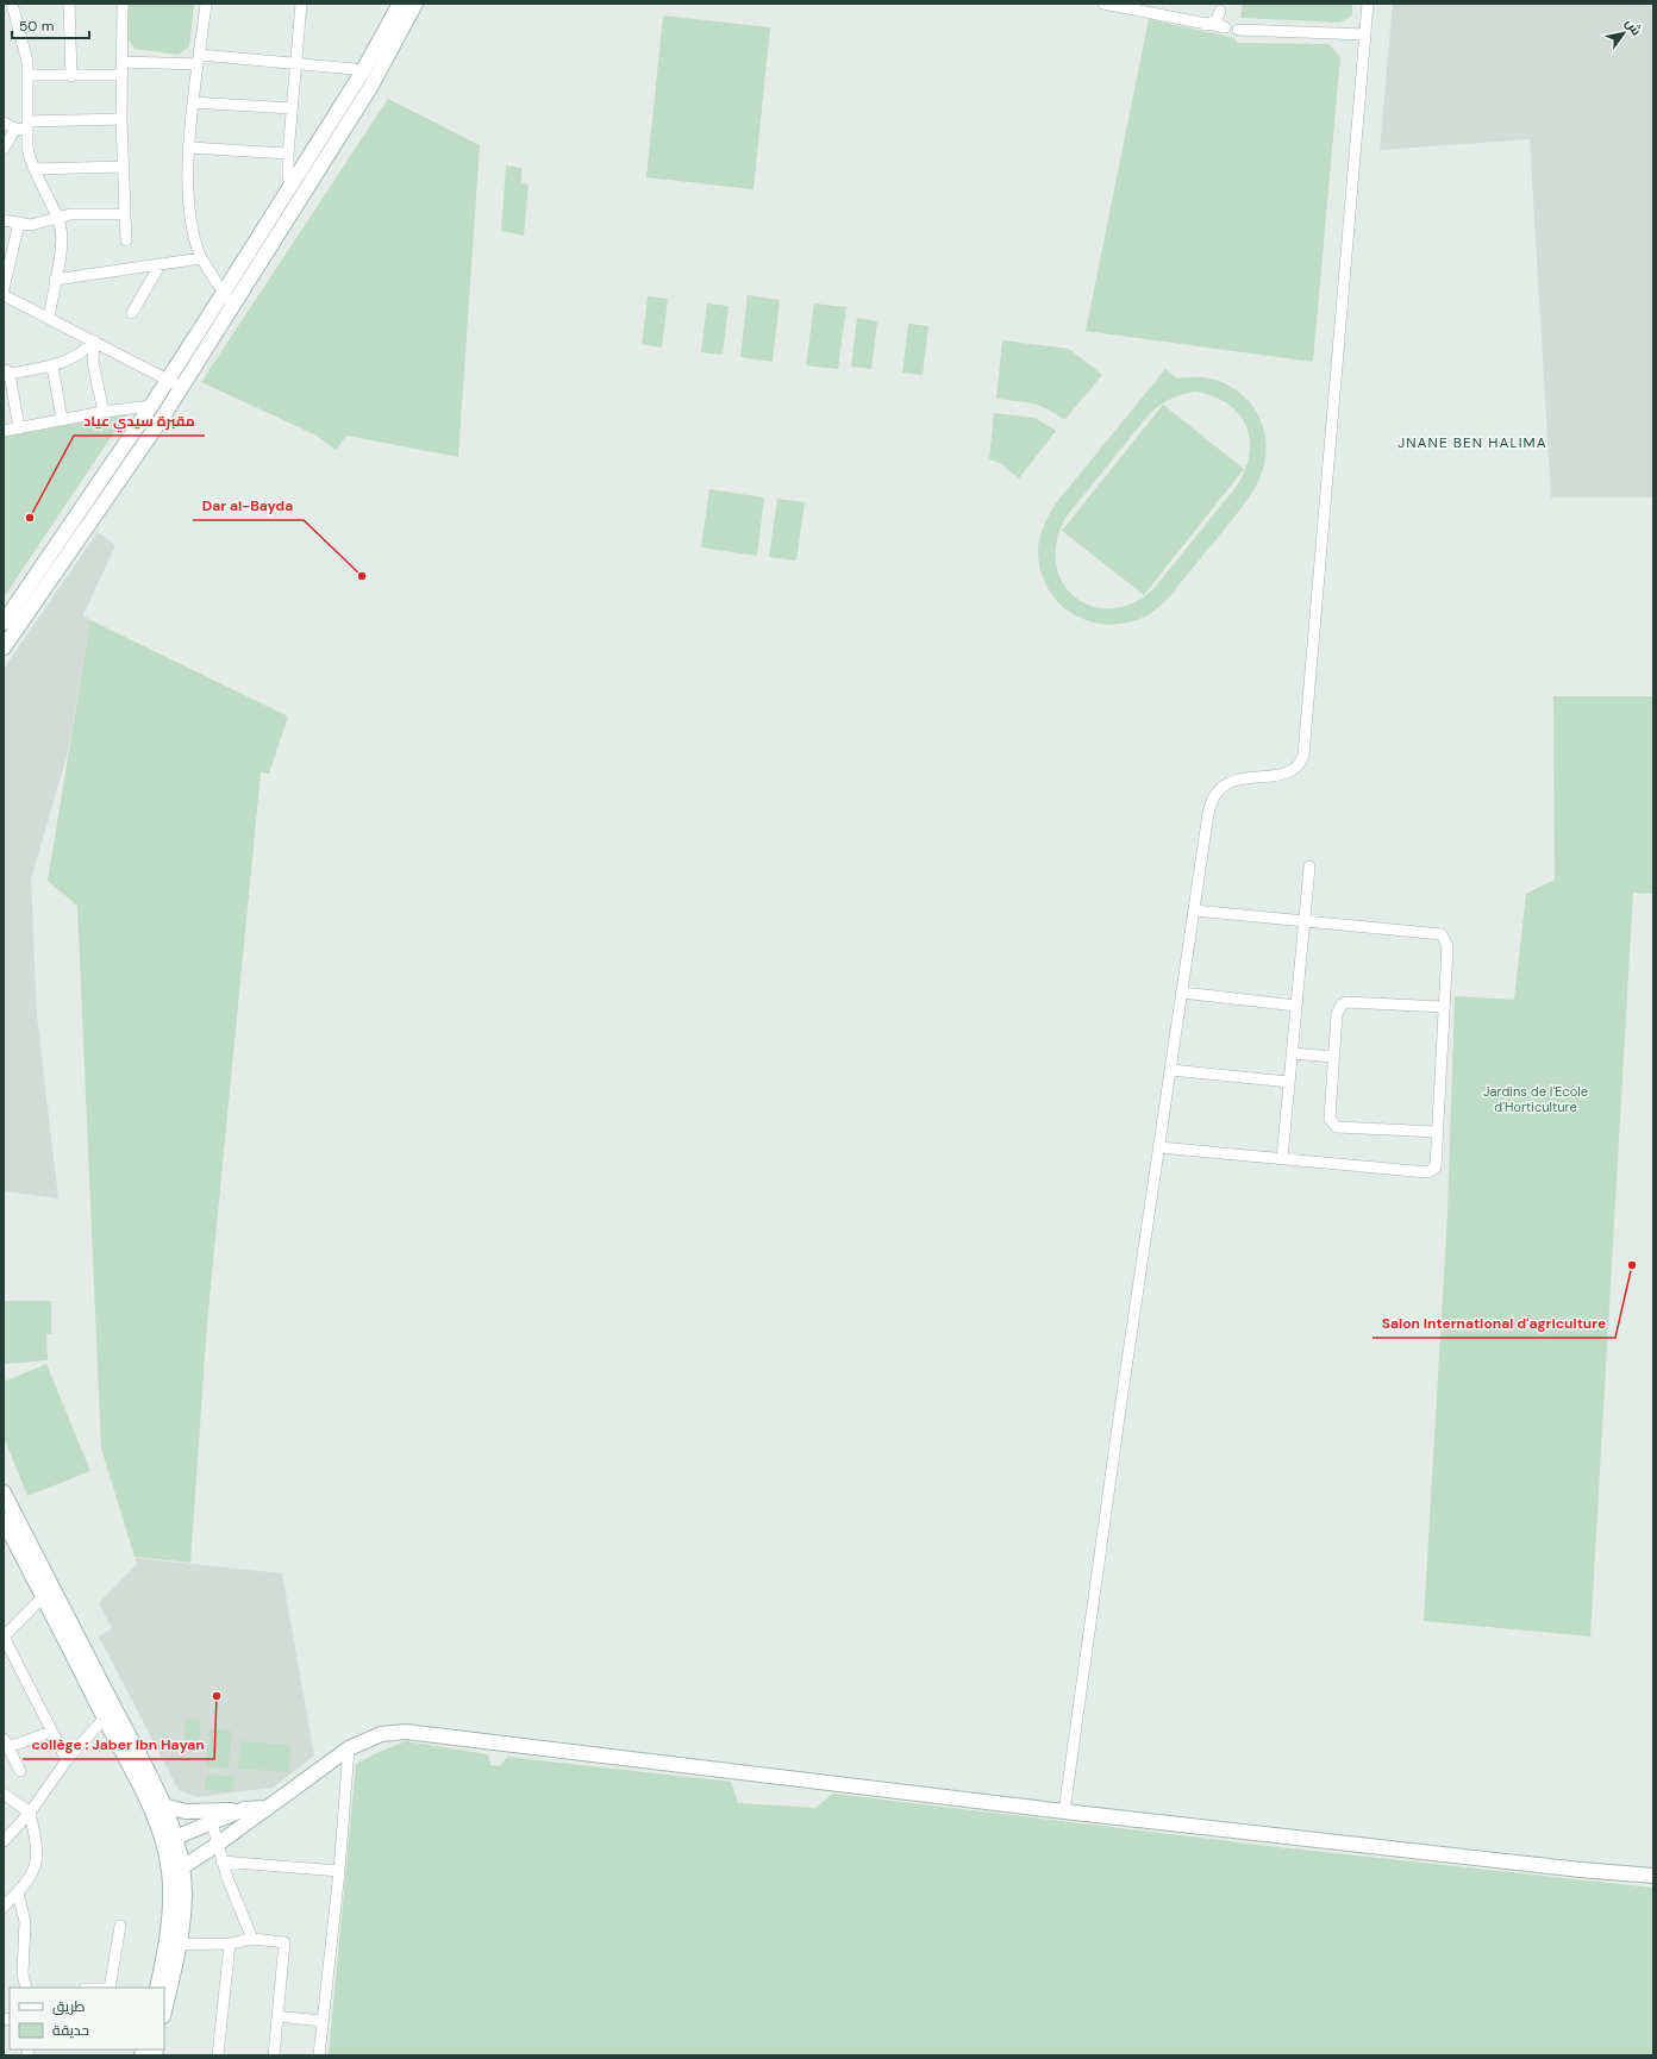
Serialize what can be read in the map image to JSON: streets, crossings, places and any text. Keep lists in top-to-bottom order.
{
  "districts": ["JNANE BEN HALIMA"],
  "parks": ["Jardins de I'Ecole d'Horticulture"],
  "places": [
    "مقبرة سيدي عياد",
    "Dar al-Bayda",
    "Salon International d'agriculture",
    "collège : Jaber Ibn Hayan"
  ],
  "legend": ["طريق", "حديقة"],
  "scale_bar": "50 m",
  "north": "top right"
}
